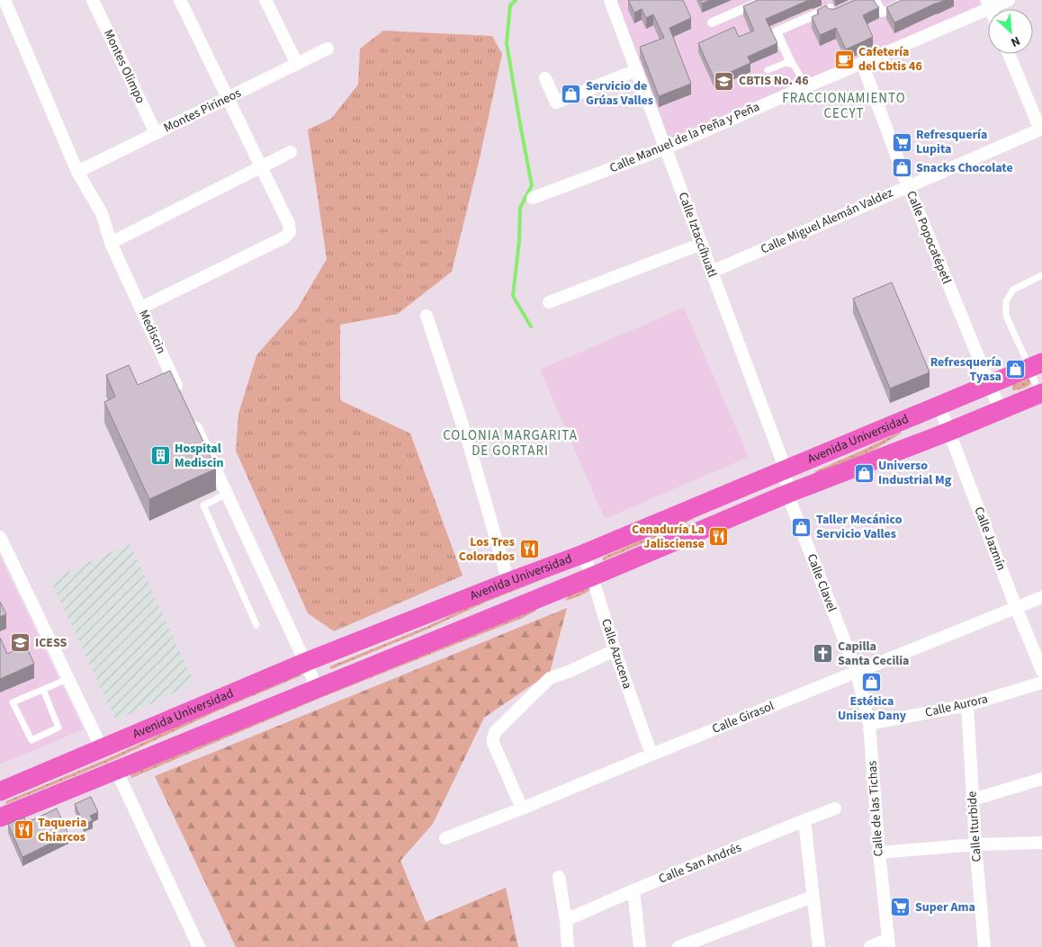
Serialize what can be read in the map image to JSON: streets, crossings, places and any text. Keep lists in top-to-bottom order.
{
  "streets": {
    "main road": ["Avenida Universidad"],
    "street": [
      "Montes Olimpo",
      "Montes Pirineos",
      "Calle Manuel de la Peña y Peña",
      "Calle Miguel Alemán Valdez",
      "Calle Iztaccíhuatl",
      "Calle Popocatépetl",
      "Mediscin",
      "Calle Jazmín",
      "Calle Clavel",
      "Calle Azucena",
      "Calle Aurora",
      "Calle Girasol",
      "Calle de las Tichas",
      "Calle Iturbide",
      "Calle San Andrés"
    ]
  },
  "crossings": [
    ["Montes Olimpo", "Montes Pirineos"],
    ["Montes Pirineos", "Mediscin"],
    ["Calle Manuel de la Peña y Peña", "Calle Iztaccíhuatl"],
    ["Calle Manuel de la Peña y Peña", "Calle Popocatépetl"],
    ["Calle Miguel Alemán Valdez", "Calle Iztaccíhuatl"],
    ["Calle Miguel Alemán Valdez", "Calle Popocatépetl"],
    ["Calle Iztaccíhuatl", "Avenida Universidad"],
    ["Calle Iztaccíhuatl", "Calle Clavel"],
    ["Calle Popocatépetl", "Avenida Universidad"],
    ["Avenida Universidad", "Calle Jazmín"],
    ["Avenida Universidad", "Calle Clavel"],
    ["Avenida Universidad", "Calle Azucena"],
    ["Calle Jazmín", "Calle Girasol"],
    ["Calle Clavel", "Calle Girasol"],
    ["Calle Clavel", "Calle de las Tichas"],
    ["Calle Azucena", "Calle Girasol"],
    ["Calle Aurora", "Calle de las Tichas"],
    ["Calle Aurora", "Calle Iturbide"],
    ["Calle Girasol", "Calle de las Tichas"]
  ],
  "districts": ["FRACCIONAMIENTO CECYT", "COLONIA MARGARITA DE GORTARI"],
  "places": {
    "cafe": ["Cafetería del Cbtis 46"],
    "school or university": ["CBTIS No. 46", "ICESS"],
    "shop": [
      "Servicio de Grúas Valles",
      "Snacks Chocolate",
      "Refresquería Tyasa",
      "Universo Industrial Mg",
      "Taller Mecánico Servicio Valles",
      "Estética Unisex Dany"
    ],
    "supermarket": ["Refresquería Lupita", "Super Ama"],
    "building": ["Hospital Mediscin"],
    "restaurant": ["Cenaduría La Jalisciense", "Los Tres Colorados", "Taqueria Chiarcos"],
    "church": ["Capilla Santa Cecilia"]
  },
  "north": "bottom right"
}
